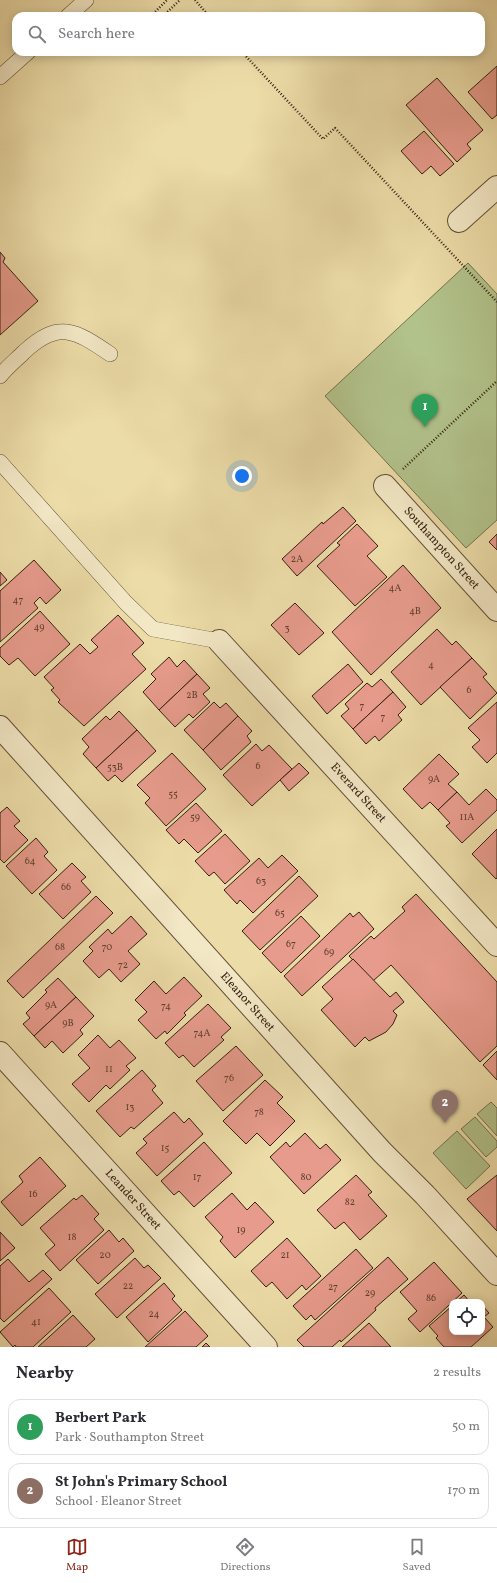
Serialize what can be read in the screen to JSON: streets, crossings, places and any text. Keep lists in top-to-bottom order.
{
  "streets": {
    "street": [
      "Southampton Street",
      "Everard Street",
      "Eleanor Street",
      "Leander Street"
    ]
  },
  "house_numbers": [
    "2A",
    "4A",
    "47",
    "4B",
    "49",
    "3",
    "4",
    "6",
    "2B",
    "7",
    "7",
    "6",
    "53B",
    "9A",
    "55",
    "59",
    "11A",
    "64",
    "63",
    "66",
    "65",
    "67",
    "68",
    "70",
    "69",
    "72",
    "9A",
    "74",
    "9B",
    "74A",
    "11",
    "76",
    "13",
    "78",
    "15",
    "17",
    "80",
    "16",
    "82",
    "19",
    "18",
    "20",
    "21",
    "22",
    "27",
    "29",
    "86",
    "24",
    "41"
  ],
  "page": {
    "search": "Search here",
    "pins": ["1", "2"],
    "heading": ["Nearby", "2 results"],
    "list": [
      {
        "mark": "1",
        "name": "Berbert Park",
        "note": "Park · Southampton Street",
        "value": "50 m"
      },
      {
        "mark": "2",
        "name": "St John's Primary School",
        "note": "School · Eleanor Street",
        "value": "170 m"
      }
    ],
    "nav": ["Map", "Directions", "Saved"]
  }
}
